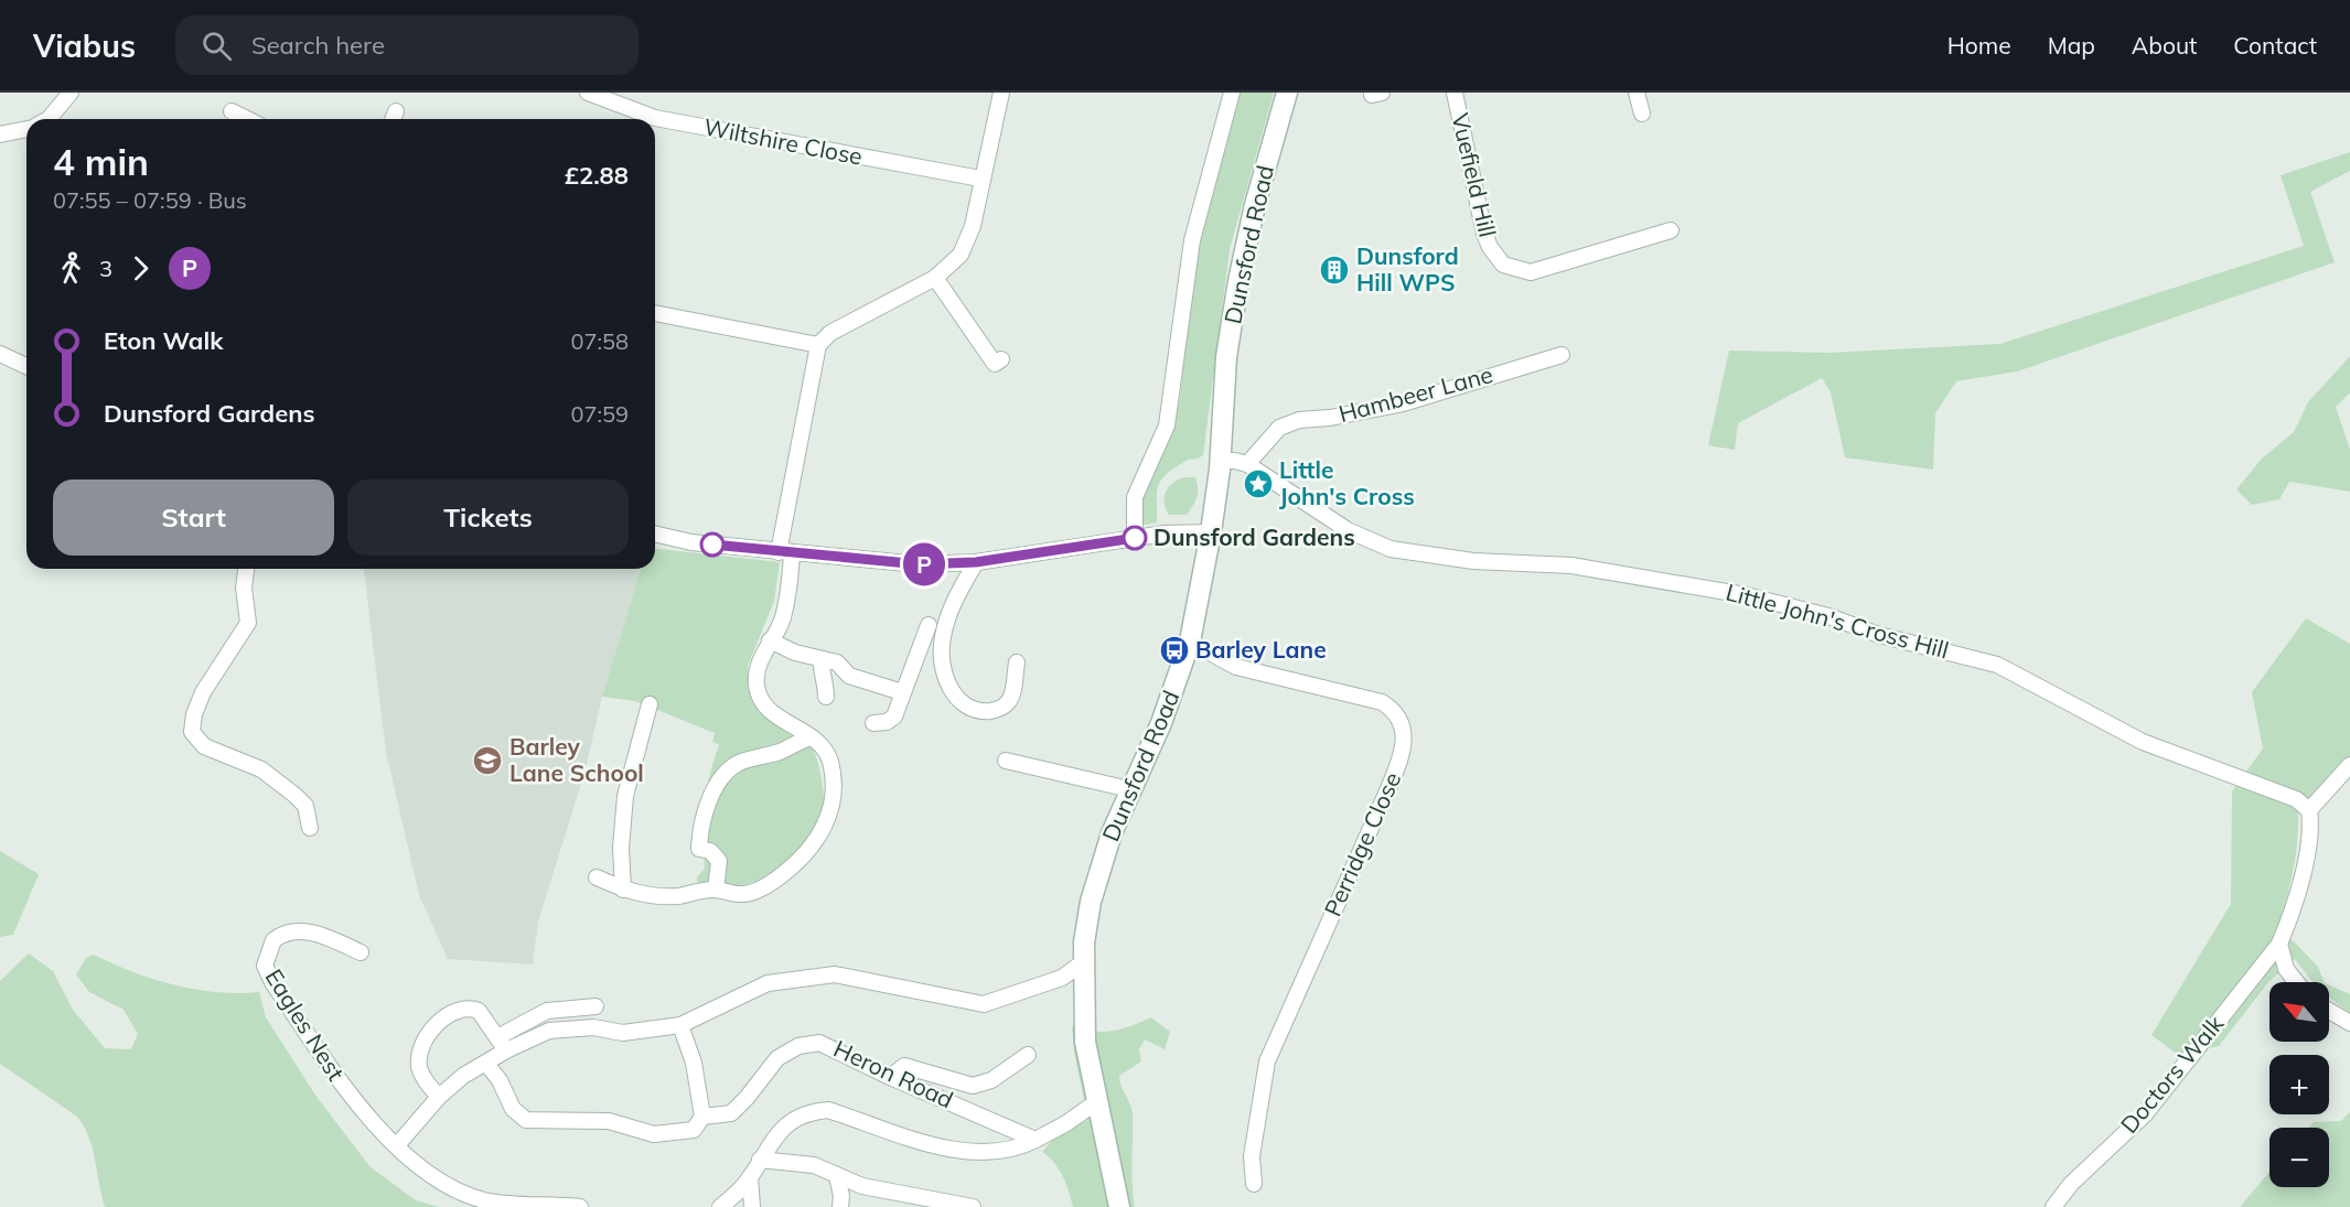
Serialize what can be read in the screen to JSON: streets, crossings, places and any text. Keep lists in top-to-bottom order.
{
  "streets": {
    "main road": ["Dunsford Road"],
    "street": [
      "Wiltshire Close",
      "Vuefield Hill",
      "Hambeer Lane",
      "Little John's Cross Hill",
      "Perridge Close",
      "Eagles Nest",
      "Heron Road",
      "Doctors Walk"
    ]
  },
  "crossings": [
    ["Dunsford Road", "Little John's Cross Hill"],
    ["Dunsford Road", "Perridge Close"],
    ["Hambeer Lane", "Little John's Cross Hill"]
  ],
  "places": {
    "building": ["Dunsford Hill WPS"],
    "place": ["Little John's Cross"],
    "other": ["Dunsford Gardens"],
    "bus stop": ["Barley Lane"],
    "school or university": ["Barley Lane School"]
  },
  "lines": ["bus line P"],
  "north": "top left",
  "page": {
    "header": "Viabus",
    "search": "Search here",
    "nav": [
      "Home",
      "Map",
      "About",
      "Contact"
    ],
    "on_map": "P",
    "heading": ["4 min", "07:55 – 07:59 · Bus", "£2.88"],
    "legs": ["3", "P"],
    "list": [
      {
        "name": "Eton Walk",
        "value": "07:58"
      },
      {
        "name": "Dunsford Gardens",
        "value": "07:59"
      }
    ],
    "buttons": ["Start", "Tickets"],
    "map_buttons": ["+", "−"]
  }
}
